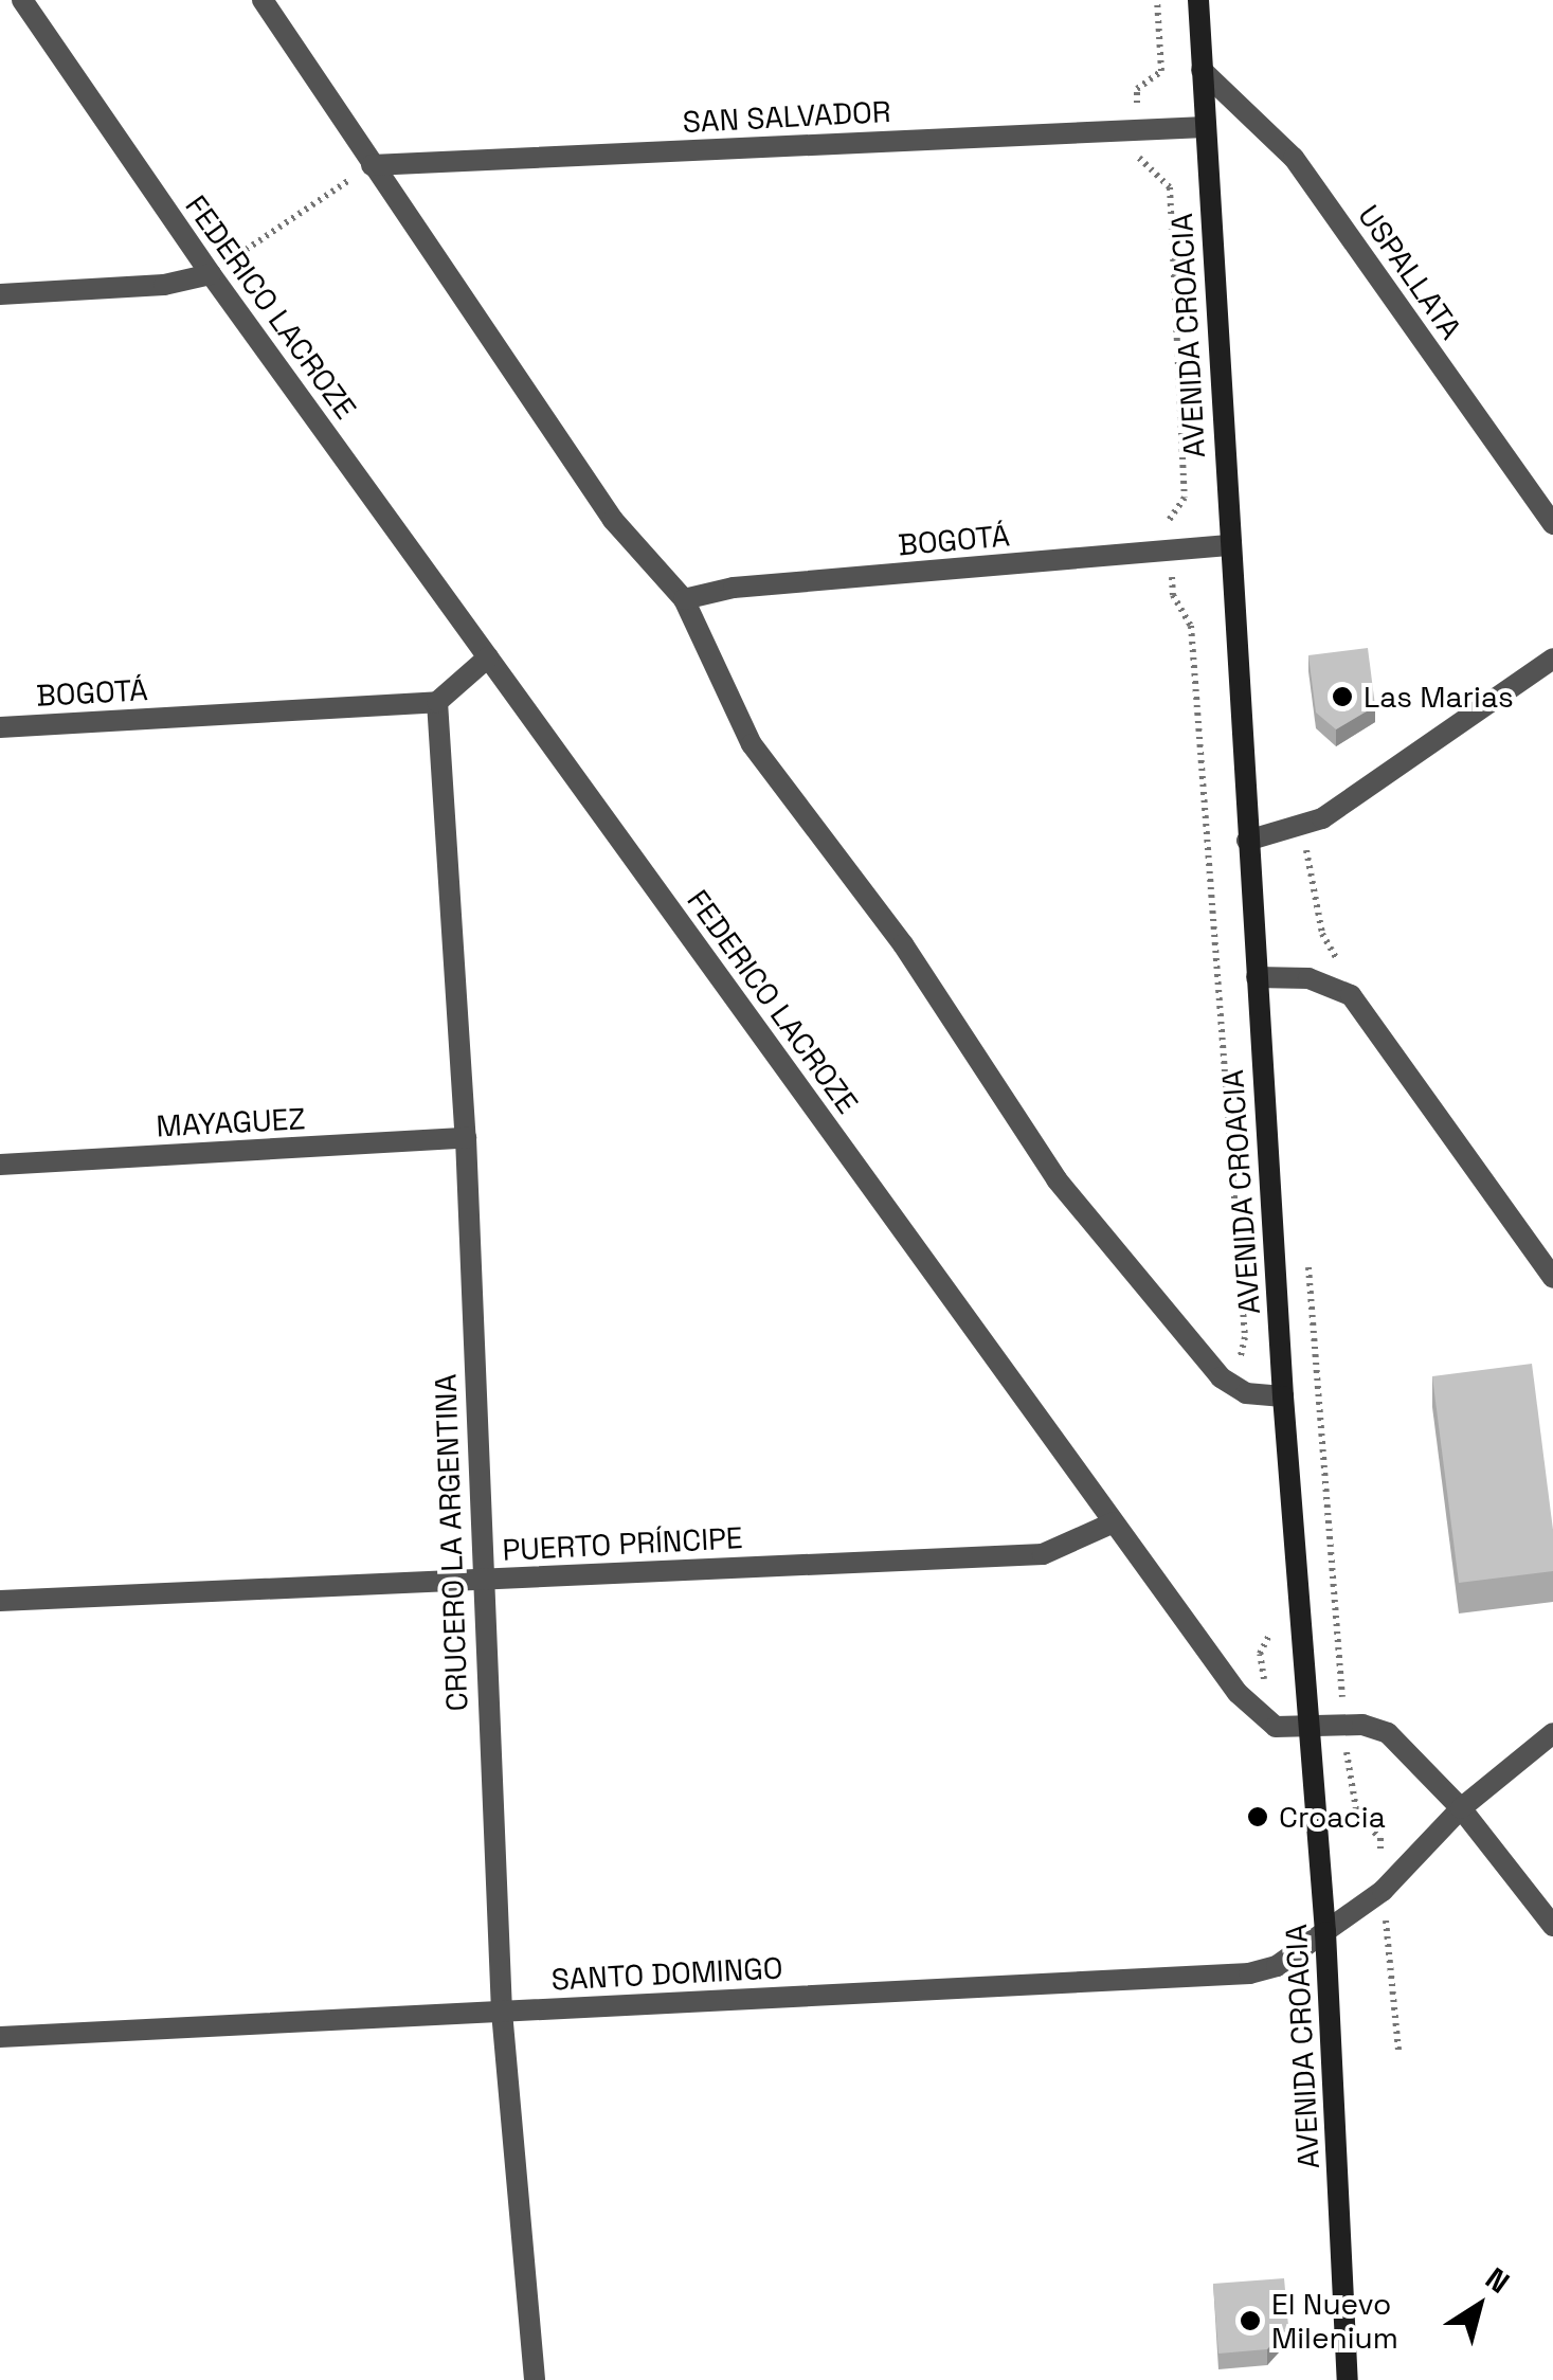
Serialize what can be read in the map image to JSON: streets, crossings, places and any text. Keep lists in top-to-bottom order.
{
  "streets": {
    "main road": ["AVENIDA CROACIA"],
    "street": [
      "SAN SALVADOR",
      "USPALLATA",
      "FEDERICO LACROZE",
      "BOGOTÁ",
      "MAYAGUEZ",
      "CRUCERO LA ARGENTINA",
      "PUERTO PRÍNCIPE",
      "SANTO DOMINGO"
    ]
  },
  "crossings": [
    ["SAN SALVADOR", "AVENIDA CROACIA"],
    ["USPALLATA", "AVENIDA CROACIA"],
    ["FEDERICO LACROZE", "PUERTO PRÍNCIPE"],
    ["AVENIDA CROACIA", "BOGOTÁ"],
    ["AVENIDA CROACIA", "SANTO DOMINGO"],
    ["BOGOTÁ", "CRUCERO LA ARGENTINA"],
    ["MAYAGUEZ", "CRUCERO LA ARGENTINA"],
    ["CRUCERO LA ARGENTINA", "PUERTO PRÍNCIPE"],
    ["CRUCERO LA ARGENTINA", "SANTO DOMINGO"]
  ],
  "places": ["Las Marias", "Croacia", "El Nuevo Milenium"],
  "north": "top right"
}
